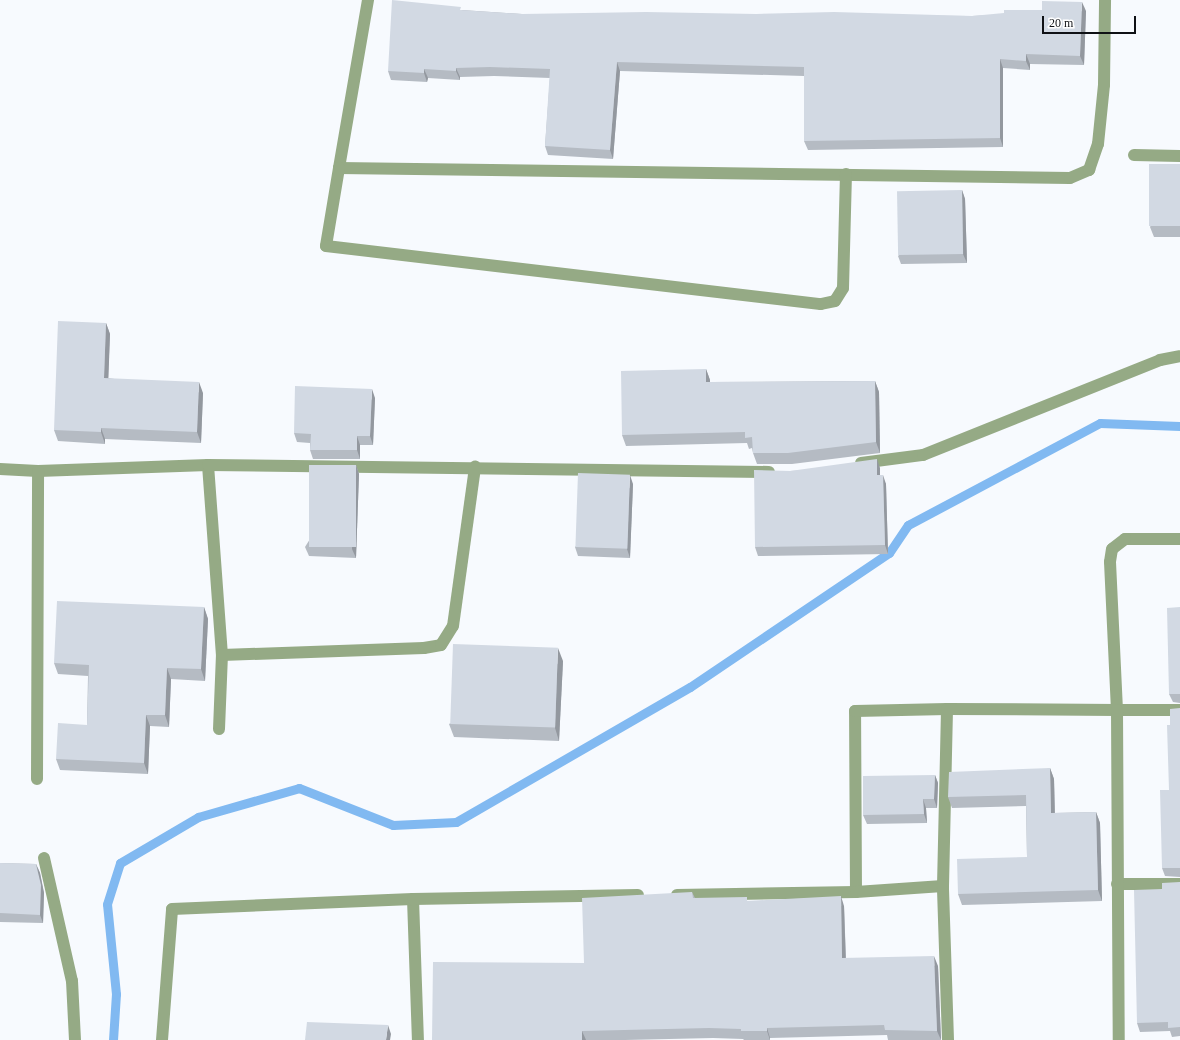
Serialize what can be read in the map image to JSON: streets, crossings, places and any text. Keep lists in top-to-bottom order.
{
  "scale_bar": "20 m"
}
